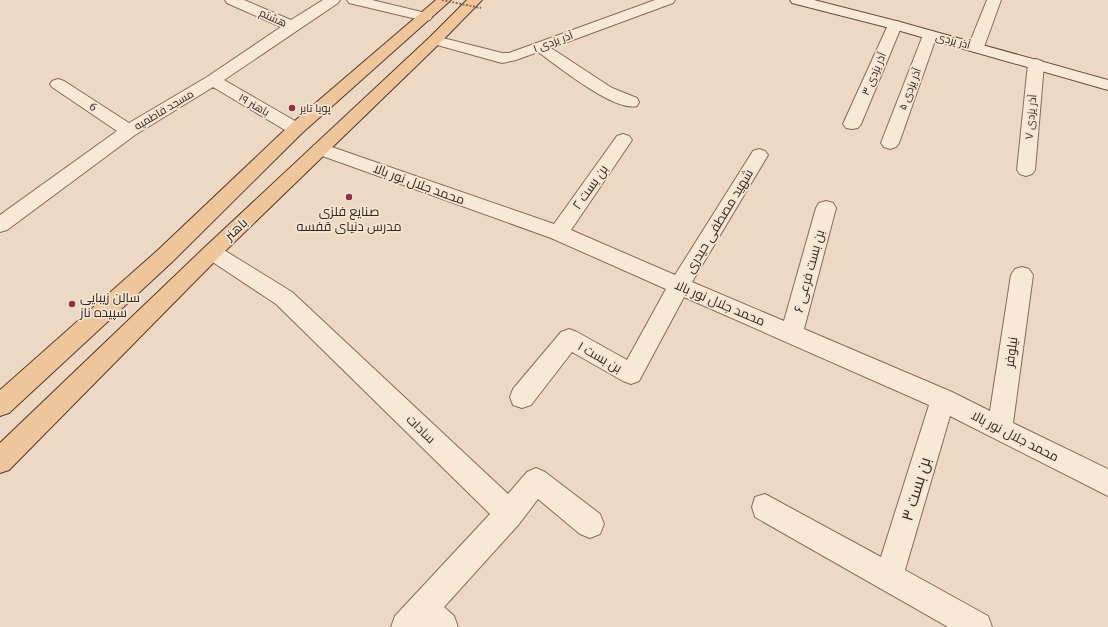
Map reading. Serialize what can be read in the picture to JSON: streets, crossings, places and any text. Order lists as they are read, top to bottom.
{
  "streets": {
    "main road": ["باهنر"],
    "street": [
      "هشتم",
      "آذر یزدی",
      "آذر یزدی ۱",
      "آذر یزدی ۳",
      "آذر یزدی ۵",
      "باهنر ۱۹",
      "6",
      "مسجد فاطمیه",
      "آذر یزدی ۷",
      "محمد جلال نور بالا",
      "بن بست ۲",
      "شهید مصطفی حیدری",
      "بن بست فرعی ۶",
      "نیلوفر",
      "بن بست ۱",
      "سادات",
      "بن بست ۳"
    ]
  },
  "crossings": [
    ["هشتم", "مسجد فاطمیه"],
    ["آذر یزدی", "آذر یزدی ۳"],
    ["آذر یزدی", "آذر یزدی ۵"],
    ["آذر یزدی", "آذر یزدی ۷"],
    ["آذر یزدی ۱", "باهنر"],
    ["باهنر ۱۹", "مسجد فاطمیه"],
    ["6", "مسجد فاطمیه"],
    ["محمد جلال نور بالا", "بن بست ۲"],
    ["محمد جلال نور بالا", "شهید مصطفی حیدری"],
    ["محمد جلال نور بالا", "باهنر"],
    ["محمد جلال نور بالا", "بن بست فرعی ۶"],
    ["محمد جلال نور بالا", "نیلوفر"],
    ["محمد جلال نور بالا", "بن بست ۱"],
    ["محمد جلال نور بالا", "بن بست ۳"],
    ["شهید مصطفی حیدری", "بن بست ۱"],
    ["باهنر", "سادات"]
  ],
  "places": ["پویا تایر", "صنایع فلزی مدرس دنیای قفسه", "سالن زیبایی سپیده ناز"]
}
